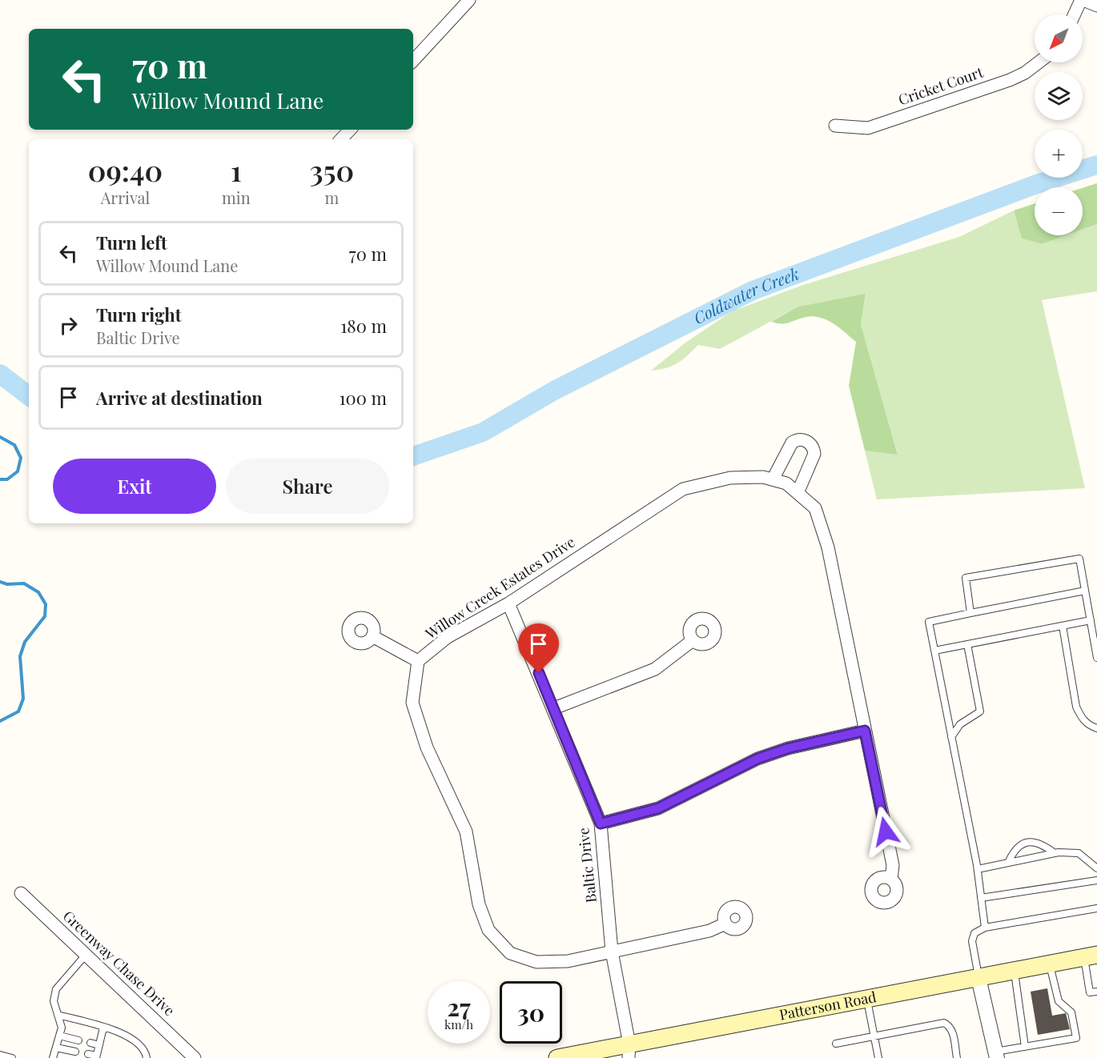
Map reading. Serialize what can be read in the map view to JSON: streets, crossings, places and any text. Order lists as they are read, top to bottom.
{
  "streets": {
    "main road": ["Patterson Road"],
    "street": [
      "Cricket Court",
      "Willow Creek Estates Drive",
      "Baltic Drive",
      "Greenway Chase Drive"
    ]
  },
  "crossings": [
    ["Willow Creek Estates Drive", "Baltic Drive"],
    ["Baltic Drive", "Patterson Road"]
  ],
  "water": ["Coldwater Creek"],
  "north": "bottom left",
  "page": {
    "map_buttons": ["+", "−"],
    "turn": ["70 m", "Willow Mound Lane"],
    "eta": [
      "09:40",
      "Arrival",
      "1",
      "min",
      "350",
      "m"
    ],
    "list": [
      {
        "name": "Turn left",
        "note": "Willow Mound Lane",
        "value": "70 m"
      },
      {
        "name": "Turn right",
        "note": "Baltic Drive",
        "value": "180 m"
      },
      {
        "name": "Arrive at destination",
        "value": "100 m"
      }
    ],
    "buttons": ["Exit", "Share"],
    "speed": "27 km/h",
    "limit": "30"
  }
}
